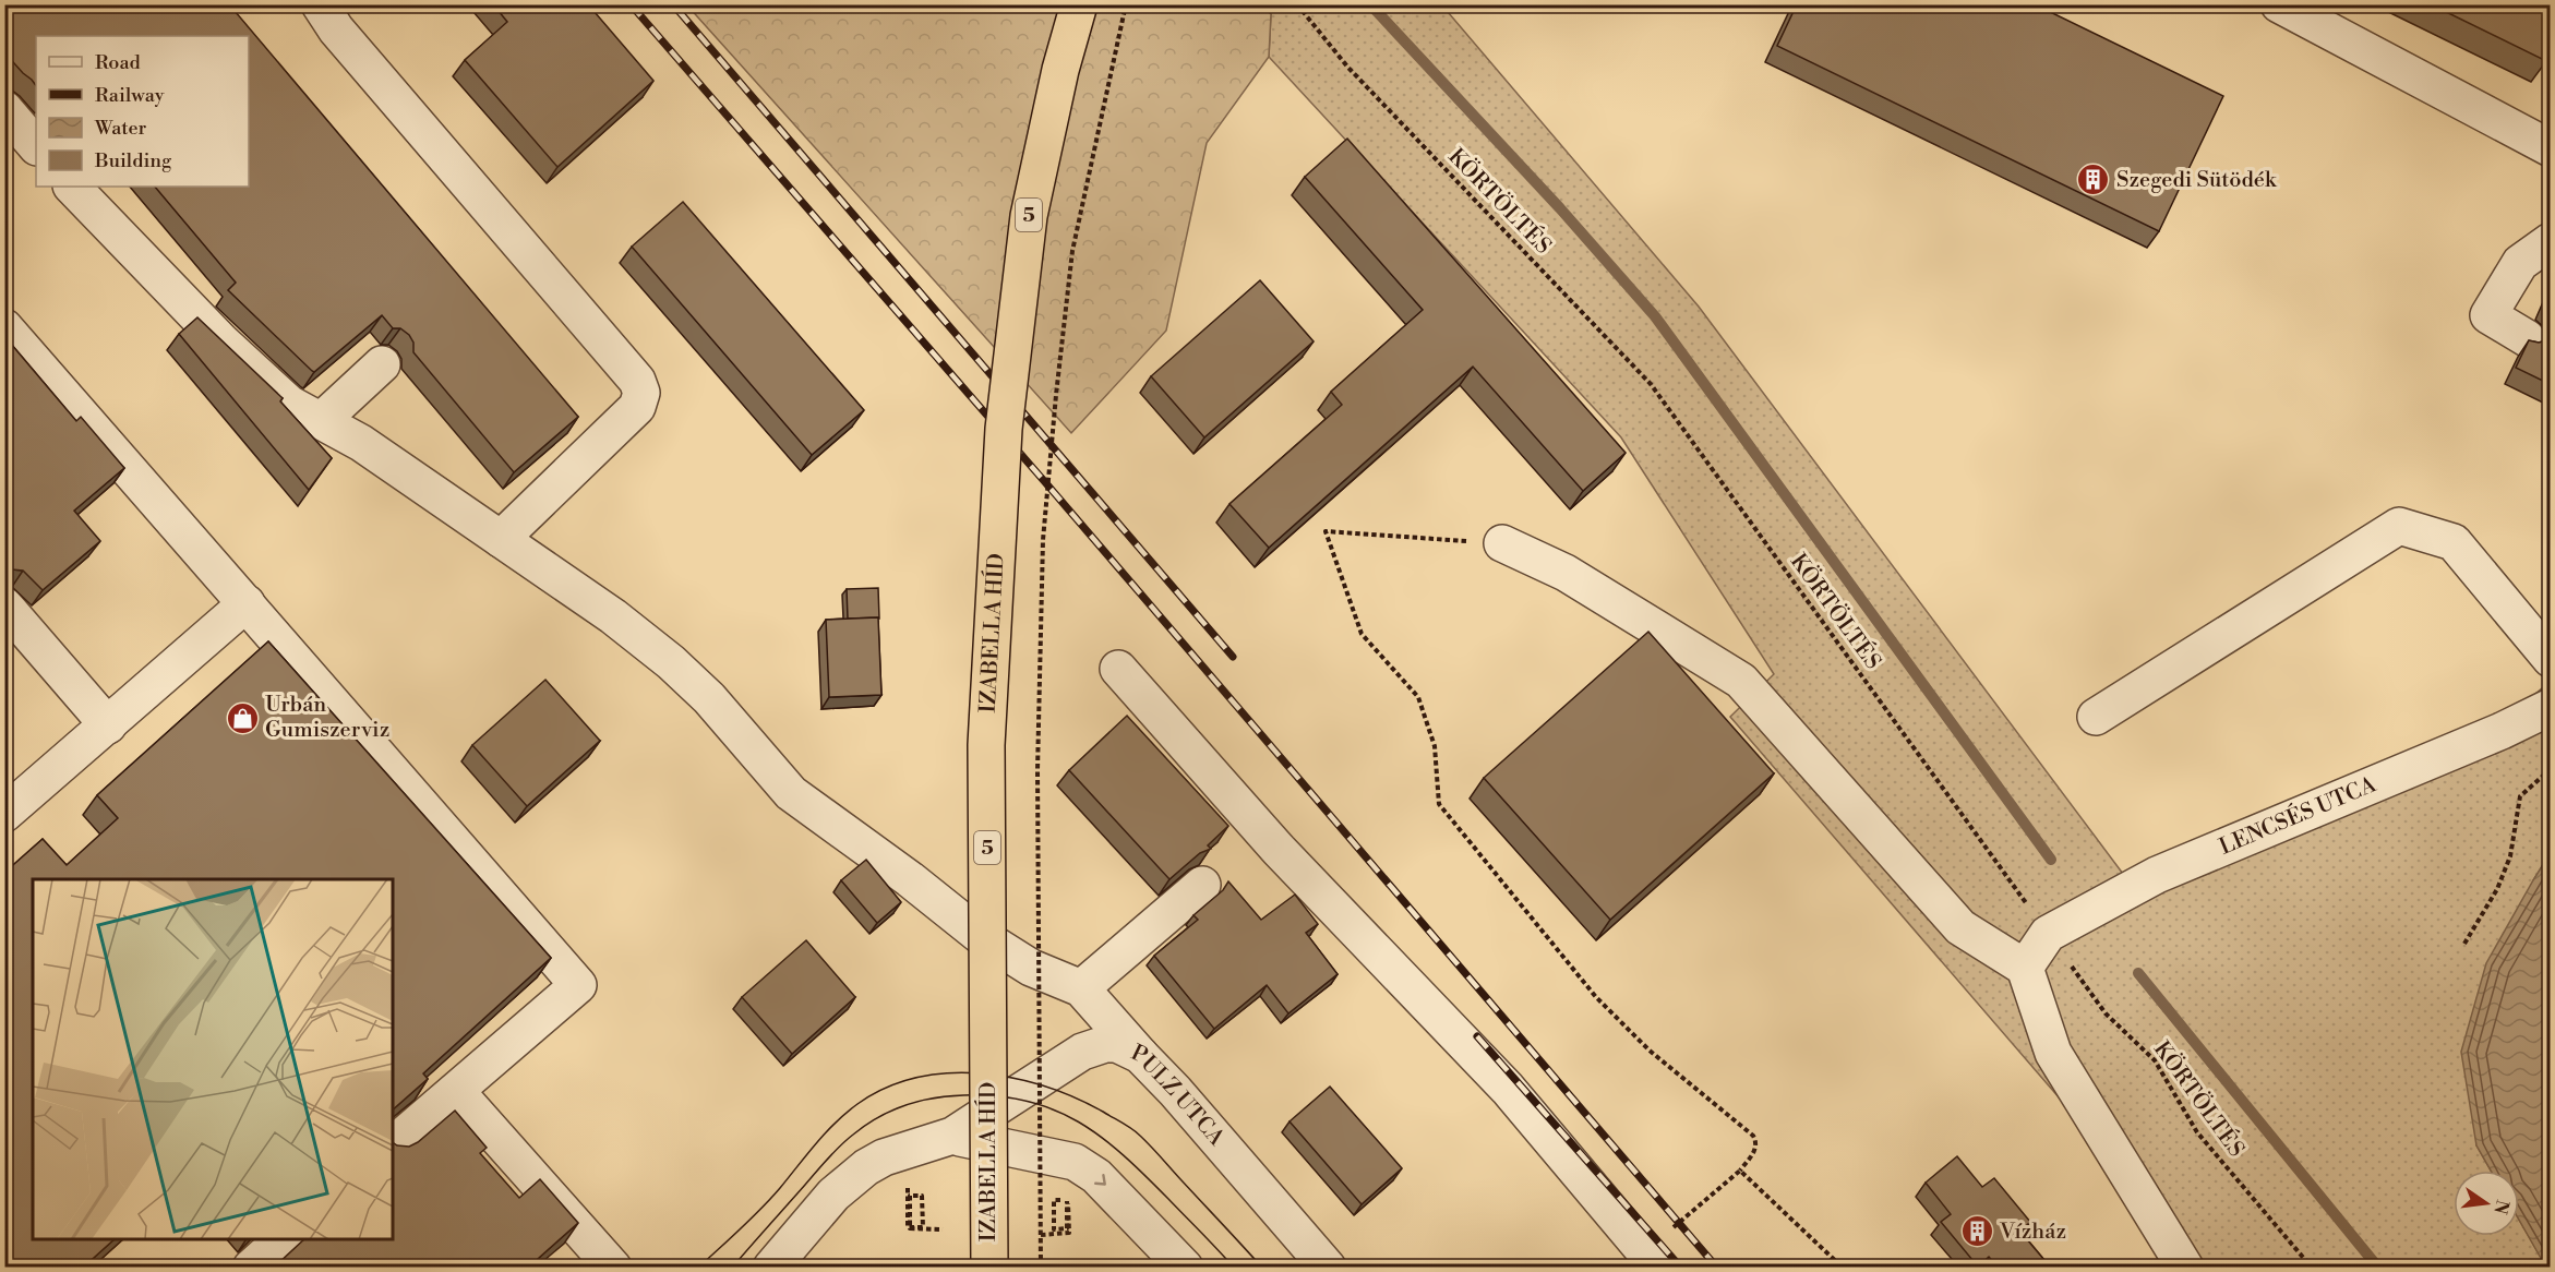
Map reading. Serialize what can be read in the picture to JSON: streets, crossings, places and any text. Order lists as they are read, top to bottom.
{
  "streets": {
    "main road": ["5", "IZABELLA HÍD"],
    "street": ["LENCSÉS UTCA", "PULZ UTCA"],
    "path": ["KÖRTÖLTÉS"]
  },
  "crossings": [
    ["KÖRTÖLTÉS", "LENCSÉS UTCA"]
  ],
  "places": {
    "building": ["Szegedi Sütödék", "Vízház"],
    "shop": ["Urbán Gumiszerviz"]
  },
  "legend": [
    "Road",
    "Railway",
    "Water",
    "Building"
  ],
  "north": "right"
}
